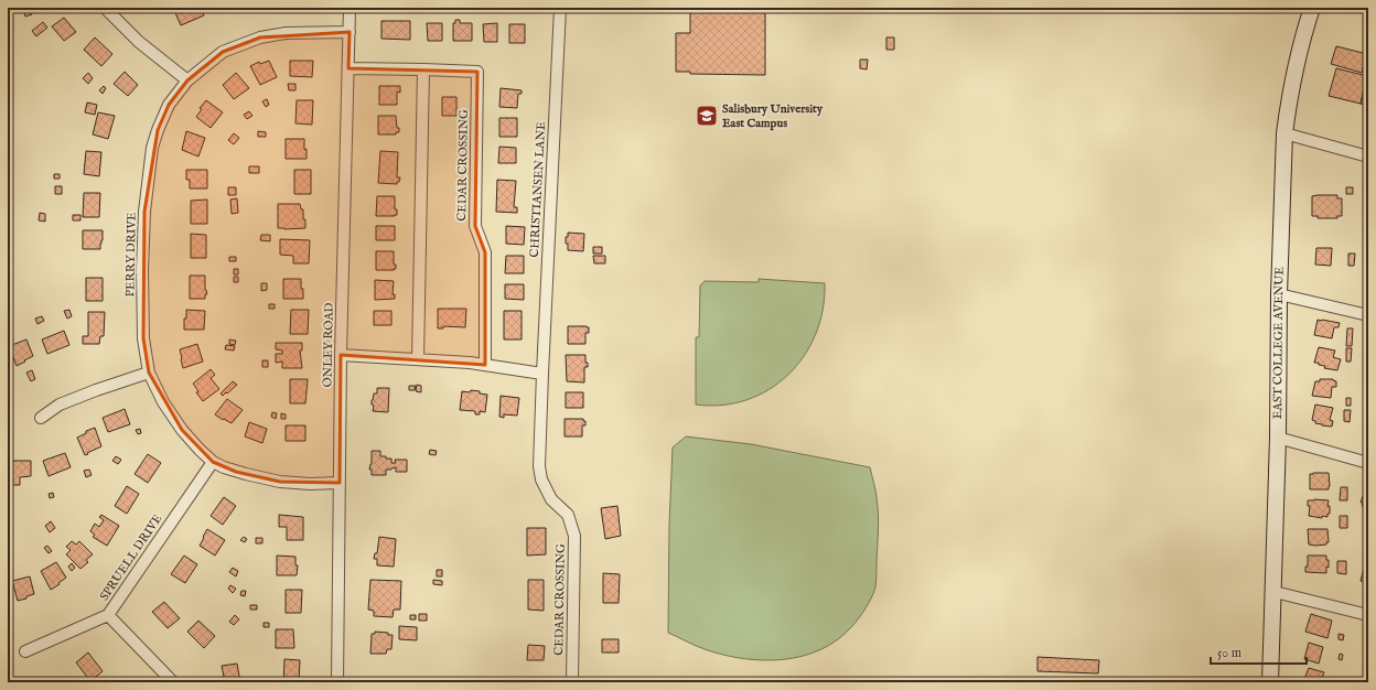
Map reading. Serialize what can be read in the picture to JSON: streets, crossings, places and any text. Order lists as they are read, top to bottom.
{
  "streets": {
    "main road": ["EAST COLLEGE AVENUE"],
    "street": [
      "CEDAR CROSSING",
      "CHRISTIANSEN LANE",
      "PERRY DRIVE",
      "ONLEY ROAD",
      "SPRUELL DRIVE"
    ]
  },
  "crossings": [
    ["CEDAR CROSSING", "CHRISTIANSEN LANE"],
    ["CEDAR CROSSING", "ONLEY ROAD"],
    ["PERRY DRIVE", "ONLEY ROAD"],
    ["PERRY DRIVE", "SPRUELL DRIVE"]
  ],
  "places": {
    "school or university": ["Salisbury University East Campus"]
  },
  "scale_bar": "50 m"
}
